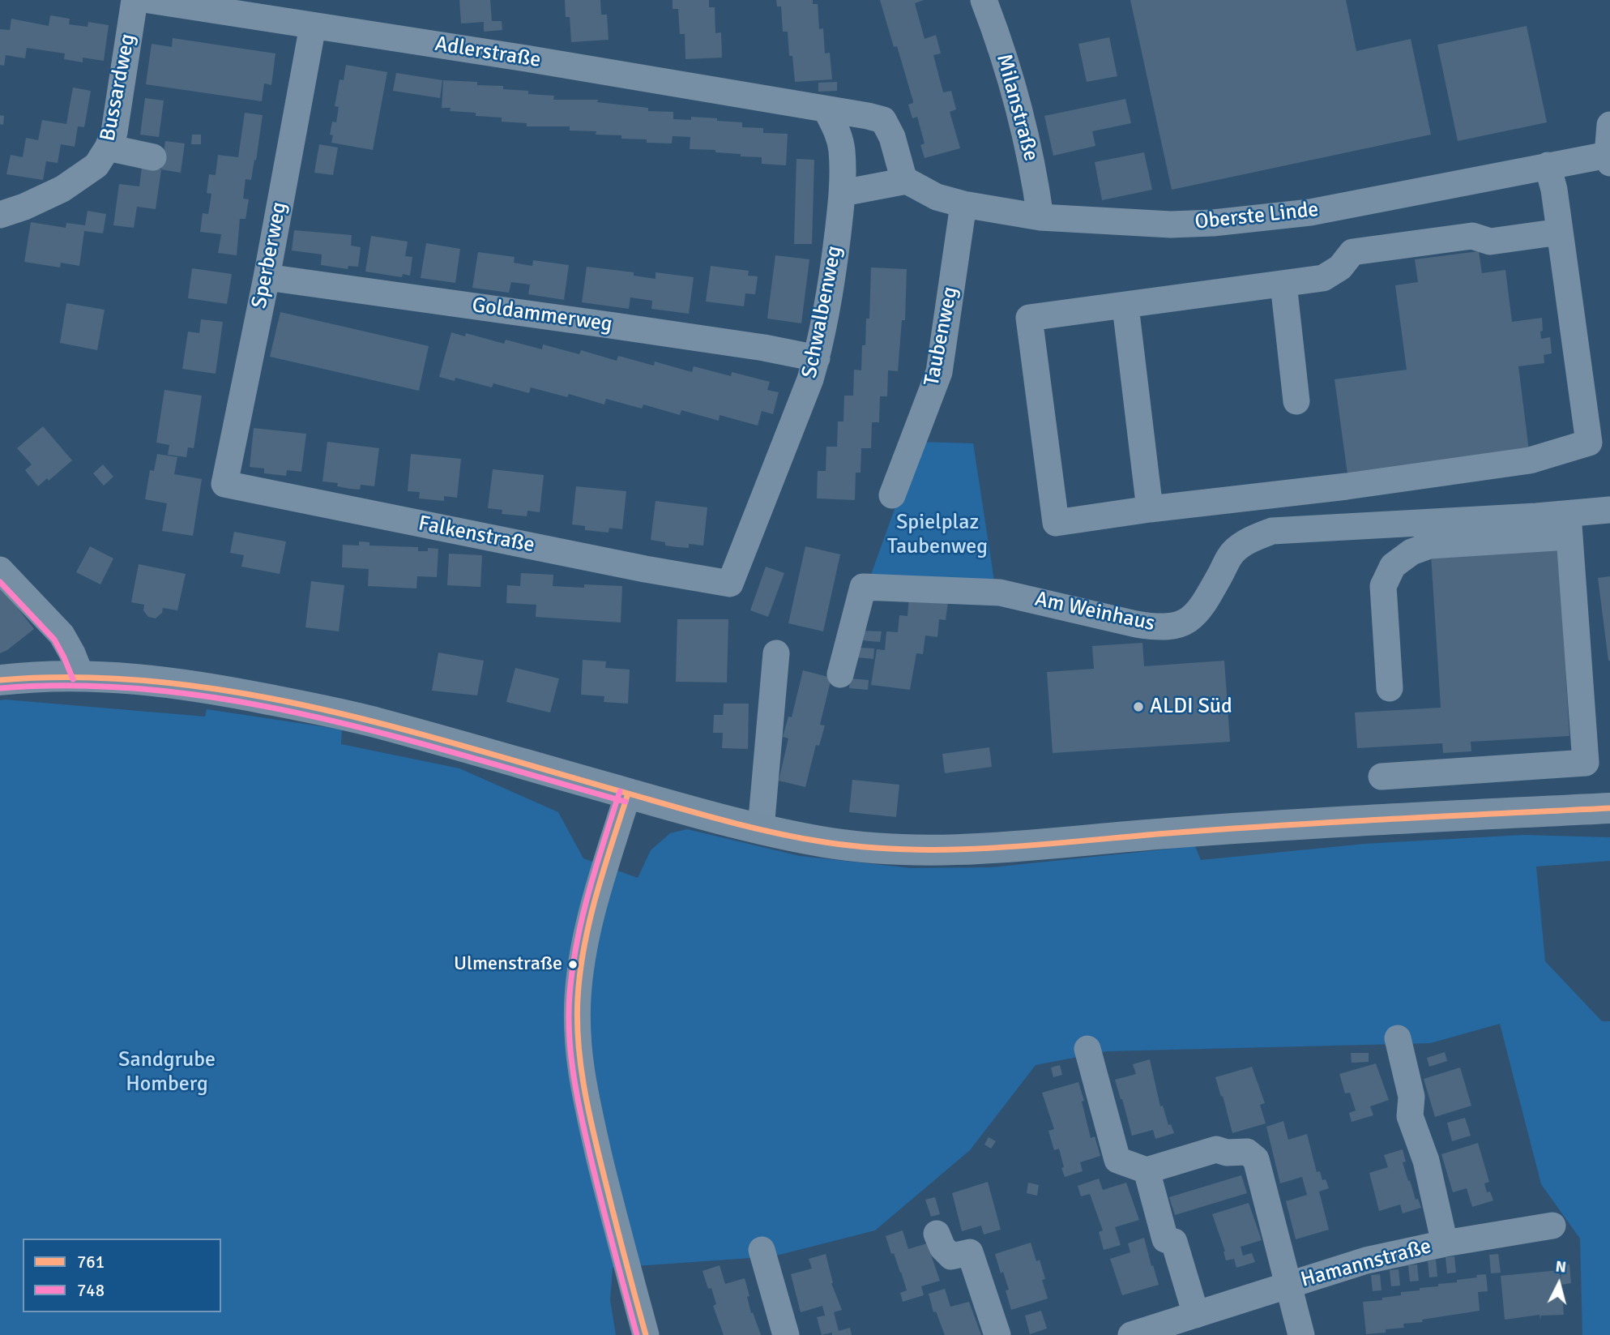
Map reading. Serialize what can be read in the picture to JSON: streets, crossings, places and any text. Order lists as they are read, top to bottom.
{
  "streets": {
    "street": [
      "Adlerstraße",
      "Bussardweg",
      "Milanstraße",
      "Oberste Linde",
      "Sperberweg",
      "Schwalbenweg",
      "Goldammerweg",
      "Taubenweg",
      "Falkenstraße",
      "Am Weinhaus",
      "Hamannstraße"
    ]
  },
  "crossings": [
    ["Adlerstraße", "Oberste Linde"],
    ["Adlerstraße", "Sperberweg"],
    ["Milanstraße", "Oberste Linde"],
    ["Oberste Linde", "Taubenweg"],
    ["Sperberweg", "Goldammerweg"],
    ["Sperberweg", "Falkenstraße"],
    ["Schwalbenweg", "Goldammerweg"],
    ["Schwalbenweg", "Falkenstraße"]
  ],
  "parks": ["Spielplaz Taubenweg", "Sandgrube Homberg"],
  "places": ["ALDI Süd", "Ulmenstraße"],
  "lines": ["transit line 748", "transit line 761"],
  "legend": ["761", "748"],
  "north": "top"
}
